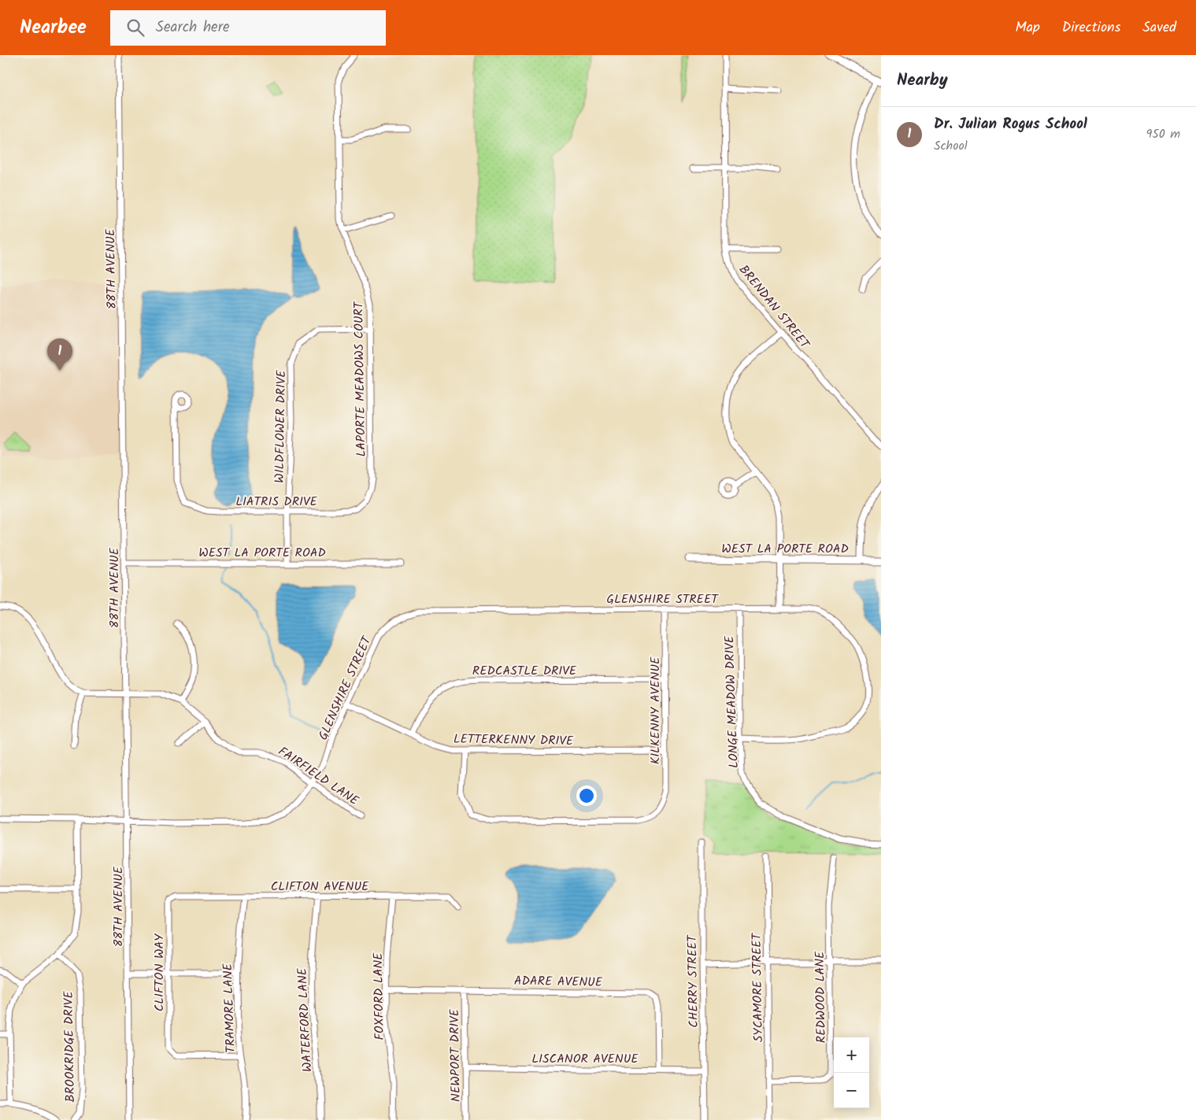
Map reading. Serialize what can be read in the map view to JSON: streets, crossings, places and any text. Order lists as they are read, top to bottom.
{
  "streets": {
    "street": [
      "88TH AVENUE",
      "BRENDAN STREET",
      "LAPORTE MEADOWS COURT",
      "WILDFLOWER DRIVE",
      "LIATRIS DRIVE",
      "WEST LA PORTE ROAD",
      "GLENSHIRE STREET",
      "REDCASTLE DRIVE",
      "LONGE MEADOW DRIVE",
      "KILKENNY AVENUE",
      "LETTERKENNY DRIVE",
      "FAIRFIELD LANE",
      "CLIFTON AVENUE",
      "CLIFTON WAY",
      "ADARE AVENUE",
      "CHERRY STREET",
      "SYCAMORE STREET",
      "FOXFORD LANE",
      "REDWOOD LANE",
      "TRAMORE LANE",
      "WATERFORD LANE",
      "BROOKRIDGE DRIVE",
      "NEWPORT DRIVE",
      "LISCANOR AVENUE"
    ]
  },
  "crossings": [
    ["88TH AVENUE", "WEST LA PORTE ROAD"],
    ["88TH AVENUE", "GLENSHIRE STREET"],
    ["88TH AVENUE", "FAIRFIELD LANE"],
    ["LAPORTE MEADOWS COURT", "WILDFLOWER DRIVE"],
    ["LAPORTE MEADOWS COURT", "LIATRIS DRIVE"],
    ["WILDFLOWER DRIVE", "LIATRIS DRIVE"],
    ["WILDFLOWER DRIVE", "WEST LA PORTE ROAD"],
    ["GLENSHIRE STREET", "LONGE MEADOW DRIVE"],
    ["GLENSHIRE STREET", "KILKENNY AVENUE"],
    ["GLENSHIRE STREET", "LETTERKENNY DRIVE"],
    ["GLENSHIRE STREET", "FAIRFIELD LANE"],
    ["REDCASTLE DRIVE", "KILKENNY AVENUE"],
    ["REDCASTLE DRIVE", "LETTERKENNY DRIVE"],
    ["KILKENNY AVENUE", "LETTERKENNY DRIVE"],
    ["CLIFTON AVENUE", "CLIFTON WAY"],
    ["CLIFTON AVENUE", "FOXFORD LANE"],
    ["CLIFTON AVENUE", "TRAMORE LANE"],
    ["CLIFTON AVENUE", "WATERFORD LANE"],
    ["CLIFTON WAY", "TRAMORE LANE"],
    ["ADARE AVENUE", "FOXFORD LANE"],
    ["ADARE AVENUE", "NEWPORT DRIVE"],
    ["ADARE AVENUE", "LISCANOR AVENUE"],
    ["CHERRY STREET", "LISCANOR AVENUE"],
    ["SYCAMORE STREET", "REDWOOD LANE"],
    ["NEWPORT DRIVE", "LISCANOR AVENUE"]
  ],
  "page": {
    "header": "Nearbee",
    "search": "Search here",
    "nav": ["Map", "Directions", "Saved"],
    "heading": "Nearby",
    "list": [
      {
        "mark": "1",
        "name": "Dr. Julian Rogus School",
        "note": "School",
        "value": "950 m"
      }
    ],
    "pins": "1",
    "map_buttons": ["+", "−"]
  }
}
